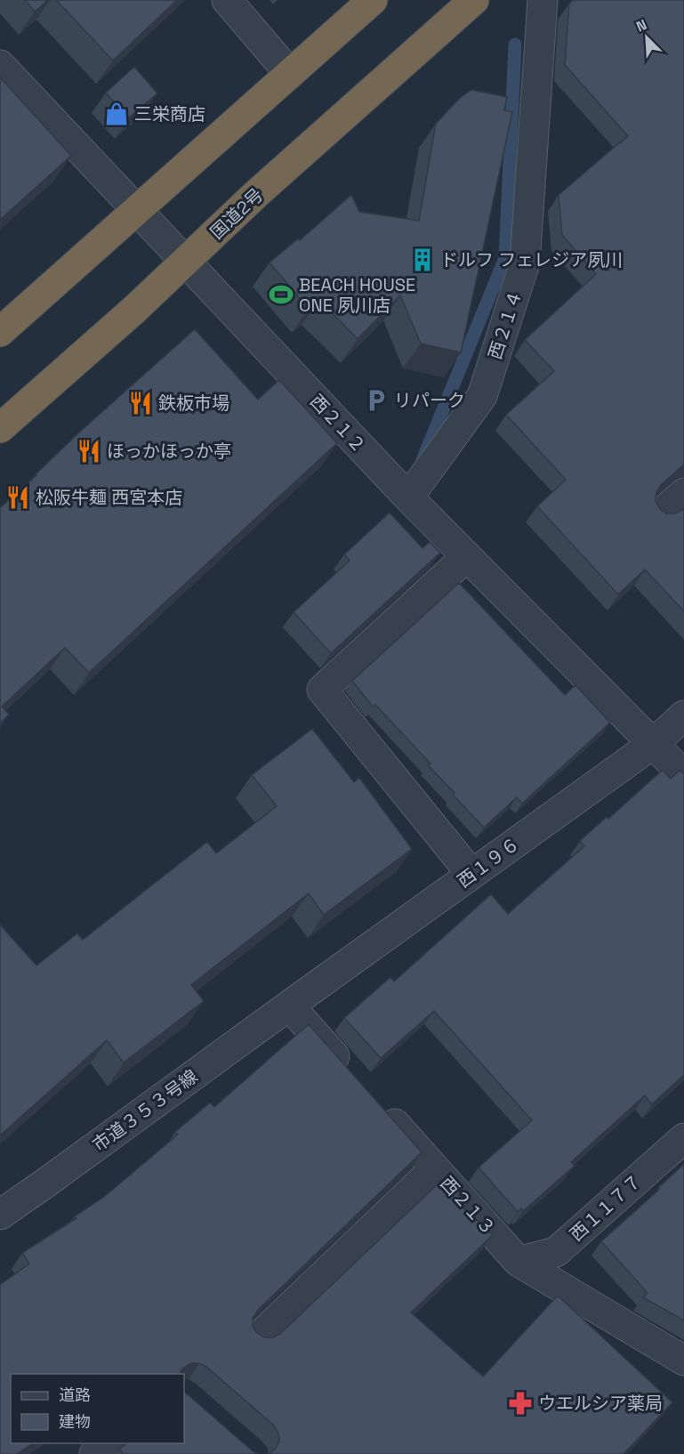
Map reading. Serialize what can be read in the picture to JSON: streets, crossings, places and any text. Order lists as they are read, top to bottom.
{
  "streets": {
    "highway": ["国道2号"],
    "street": [
      "西２１４",
      "西２１２",
      "西１９６",
      "市道３５３号線",
      "西２１３",
      "西１１７７"
    ]
  },
  "crossings": [
    ["国道2号", "西２１２"],
    ["西２１４", "西２１２"],
    ["西２１２", "西１９６"],
    ["西１９６", "市道３５３号線"],
    ["西２１３", "西１１７７"]
  ],
  "places": {
    "shop": ["三栄商店"],
    "building": ["ドルフ フェレジア夙川"],
    "sports": ["BEACH HOUSE ONE 夙川店"],
    "parking": ["リパーク"],
    "restaurant": ["鉄板市場", "ほっかほっか亭", "松阪牛麺 西宮本店"],
    "pharmacy": ["ウエルシア薬局"]
  },
  "legend": ["道路", "建物"],
  "north": "top left"
}
